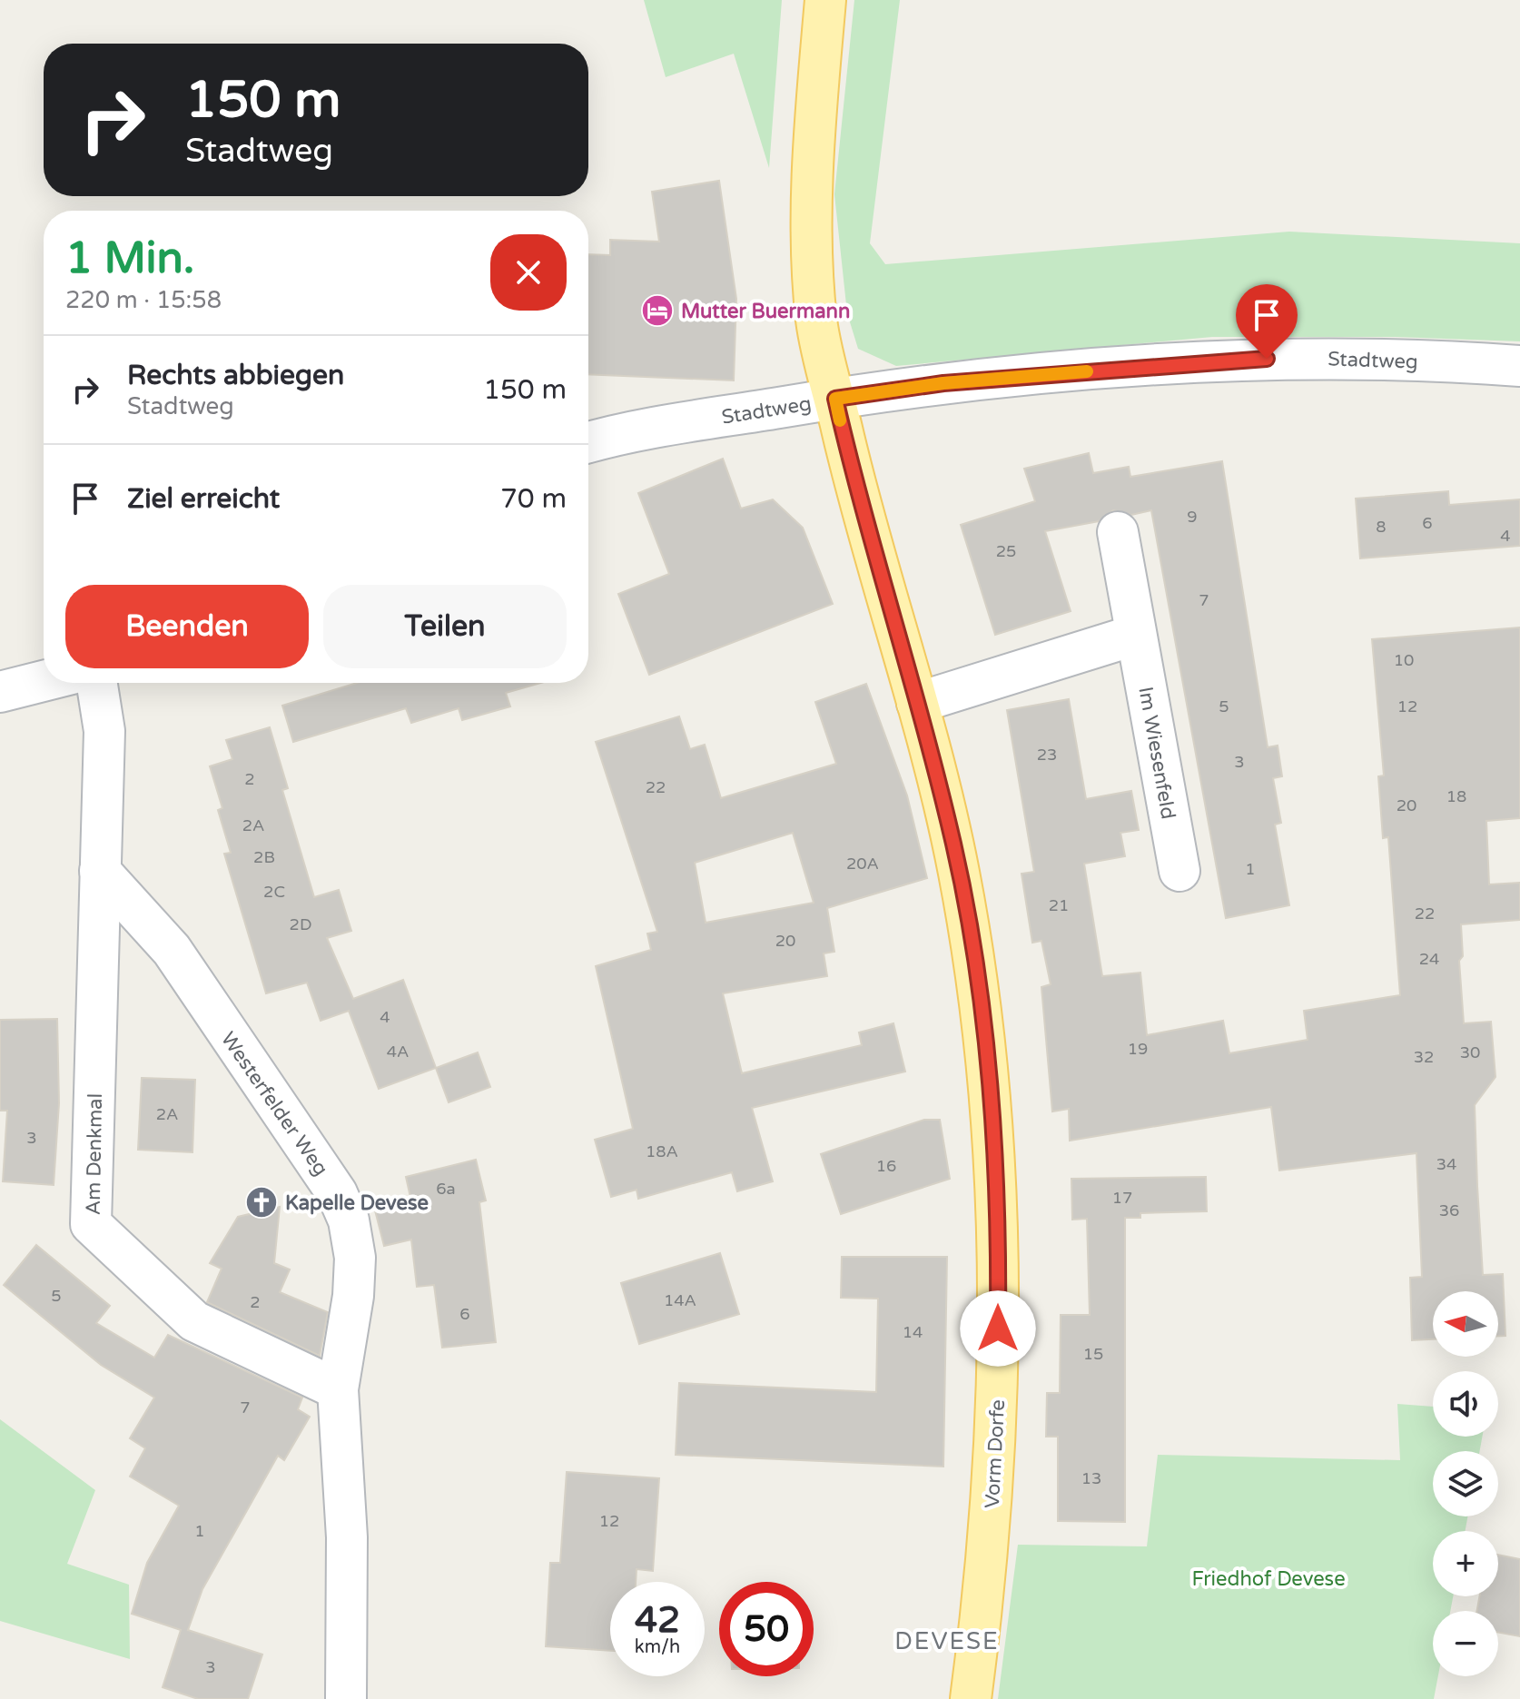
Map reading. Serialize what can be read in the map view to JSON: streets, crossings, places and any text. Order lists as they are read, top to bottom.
{
  "streets": {
    "main road": ["Vorm Dorfe"],
    "street": [
      "Stadtweg",
      "Im Wiesenfeld",
      "Westerfelder Weg",
      "Am Denkmal"
    ]
  },
  "crossings": [
    ["Stadtweg", "Vorm Dorfe"],
    ["Westerfelder Weg", "Am Denkmal"]
  ],
  "districts": ["DEVESE"],
  "parks": ["Friedhof Devese"],
  "places": {
    "hotel": ["Mutter Buermann"],
    "church": ["Kapelle Devese"]
  },
  "house_numbers": [
    "9",
    "6",
    "8",
    "4",
    "25",
    "7",
    "10",
    "5",
    "12",
    "23",
    "3",
    "2",
    "22",
    "18",
    "20",
    "2A",
    "2B",
    "20A",
    "1",
    "2C",
    "21",
    "22",
    "2D",
    "20",
    "24",
    "4",
    "19",
    "4A",
    "30",
    "32",
    "2A",
    "3",
    "18A",
    "34",
    "16",
    "6a",
    "17",
    "36",
    "5",
    "14A",
    "2",
    "6",
    "14",
    "15",
    "7",
    "13",
    "12",
    "1",
    "3"
  ],
  "north": "left",
  "page": {
    "turn": ["150 m", "Stadtweg"],
    "heading": ["1 Min.", "220 m · 15:58"],
    "list": [
      {
        "name": "Rechts abbiegen",
        "note": "Stadtweg",
        "value": "150 m"
      },
      {
        "name": "Ziel erreicht",
        "value": "70 m"
      }
    ],
    "buttons": ["Beenden", "Teilen"],
    "map_buttons": ["+", "−"],
    "speed": "42 km/h",
    "limit": "50"
  }
}
